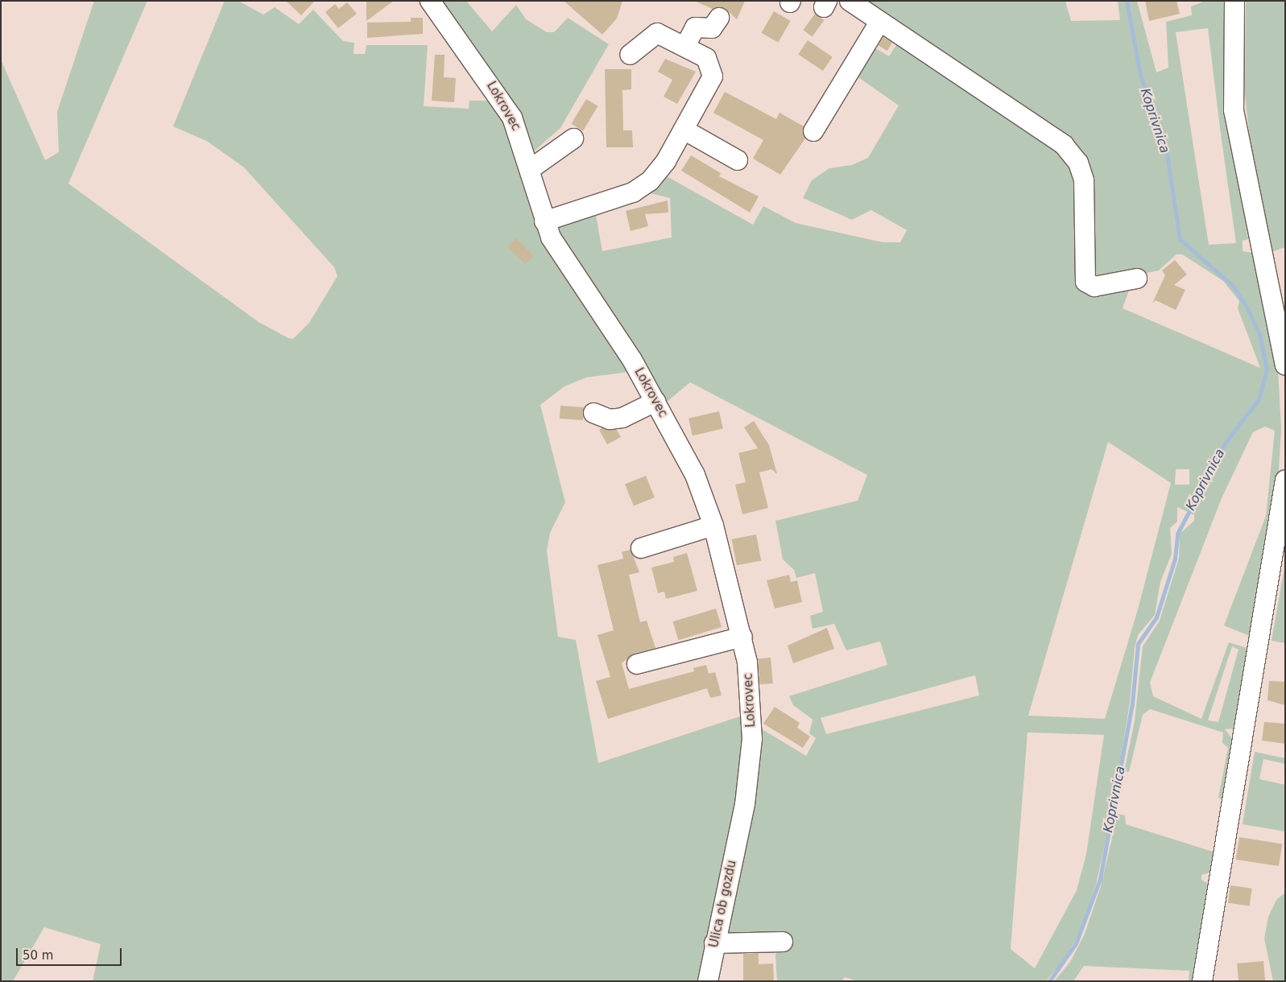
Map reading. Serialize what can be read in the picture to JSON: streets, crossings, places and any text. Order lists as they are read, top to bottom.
{
  "streets": {
    "street": ["Lokrovec", "Ulica ob gozdu"]
  },
  "crossings": [
    ["Lokrovec", "Ulica ob gozdu"]
  ],
  "water": ["Koprivnica"],
  "scale_bar": "50 m"
}
